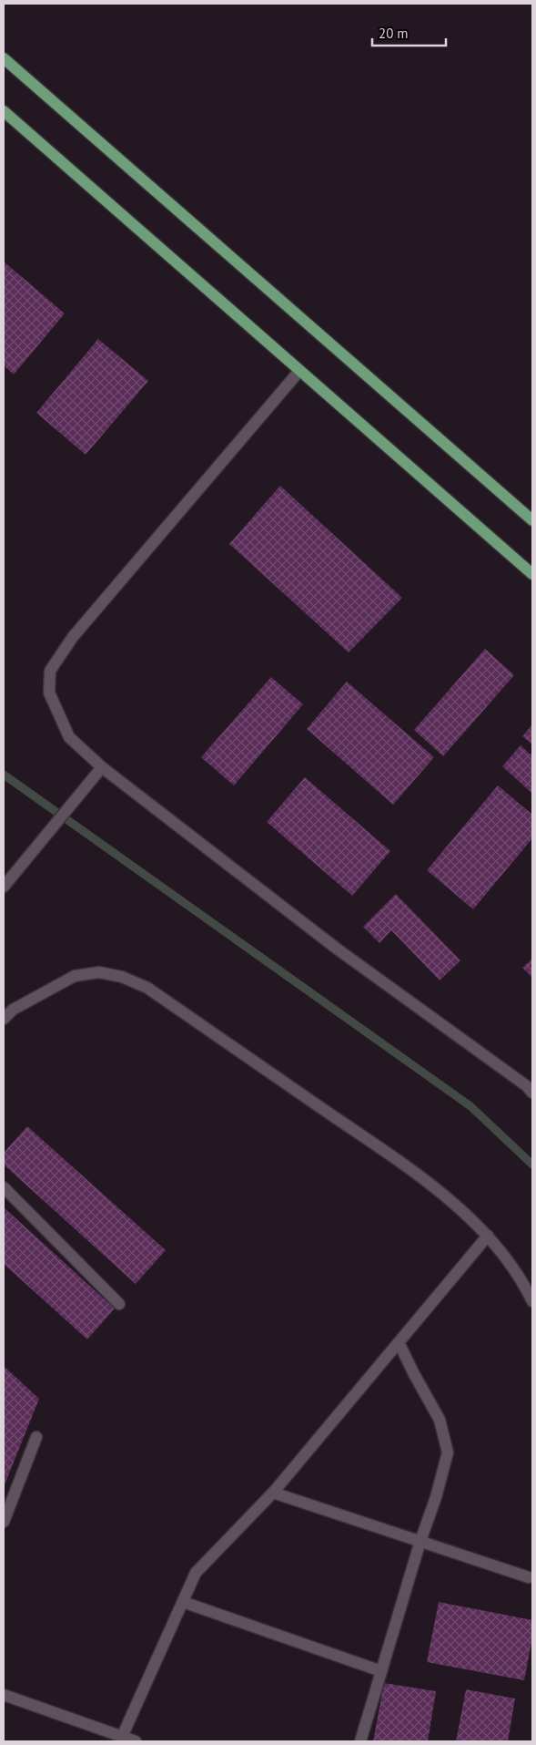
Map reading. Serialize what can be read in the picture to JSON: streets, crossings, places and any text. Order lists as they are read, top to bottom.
{
  "scale_bar": "20 m"
}
